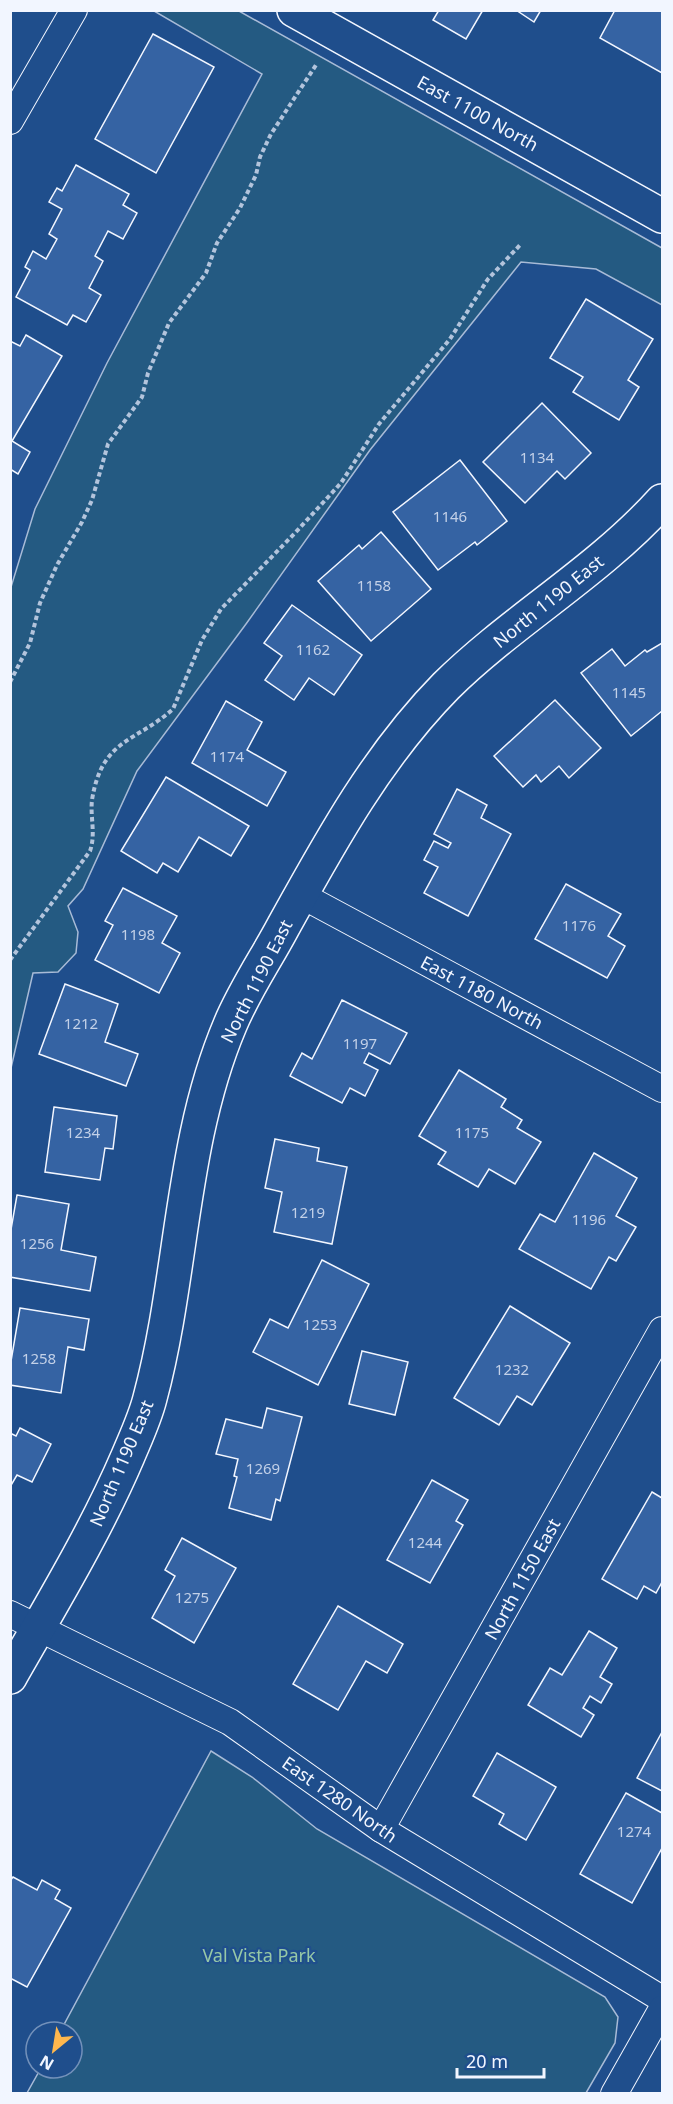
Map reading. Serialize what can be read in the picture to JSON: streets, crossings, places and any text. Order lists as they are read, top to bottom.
{
  "streets": {
    "street": [
      "East 1100 North",
      "North 1190 East",
      "East 1180 North",
      "North 1150 East",
      "East 1280 North"
    ]
  },
  "crossings": [
    ["North 1190 East", "East 1180 North"],
    ["North 1190 East", "East 1280 North"],
    ["North 1150 East", "East 1280 North"]
  ],
  "parks": ["Val Vista Park"],
  "house_numbers": [
    "1134",
    "1146",
    "1158",
    "1162",
    "1145",
    "1174",
    "1176",
    "1198",
    "1212",
    "1197",
    "1234",
    "1175",
    "1219",
    "1196",
    "1256",
    "1253",
    "1258",
    "1232",
    "1269",
    "1244",
    "1275",
    "1274"
  ],
  "scale_bar": "20 m",
  "north": "bottom left"
}
